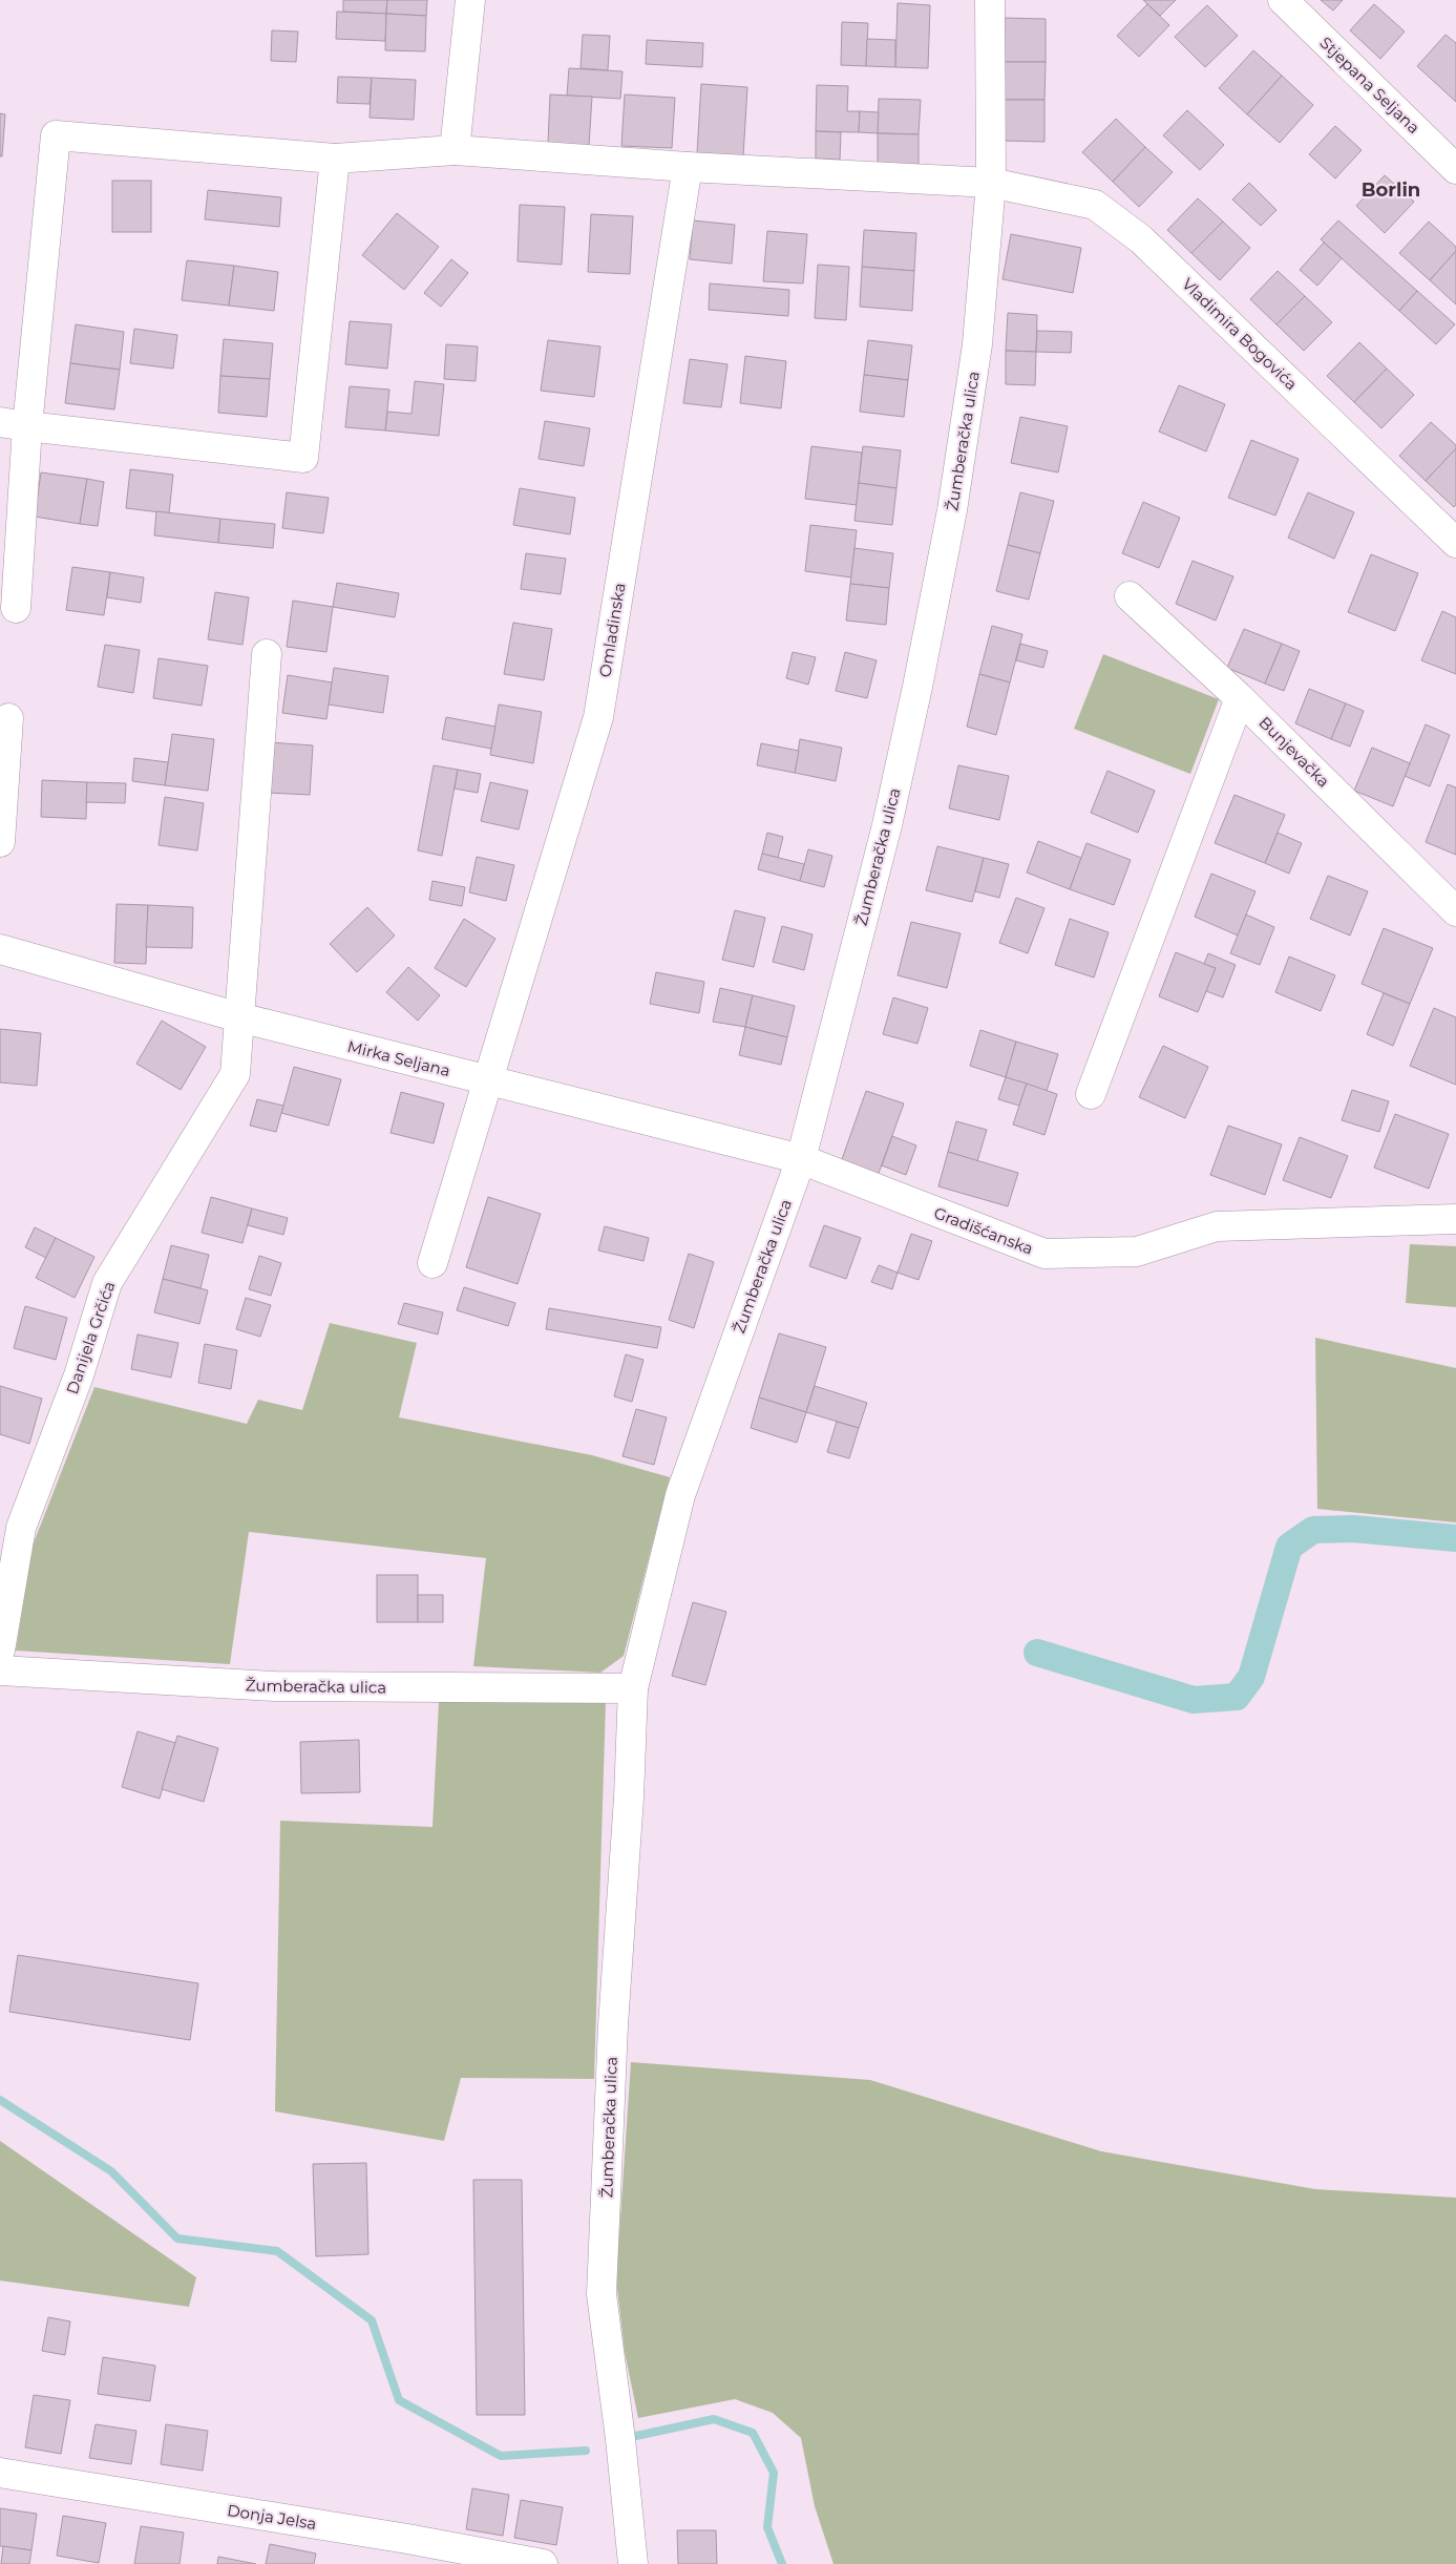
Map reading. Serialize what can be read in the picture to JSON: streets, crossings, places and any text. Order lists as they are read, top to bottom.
{
  "streets": {
    "street": [
      "Stjepana Seljana",
      "Vladimira Bogovića",
      "Žumberačka ulica",
      "Omladinska",
      "Bunjevačka",
      "Mirka Seljana",
      "Gradišćanska",
      "Danijela Grčića",
      "Donja Jelsa"
    ]
  },
  "crossings": [
    ["Vladimira Bogovića", "Žumberačka ulica"],
    ["Vladimira Bogovića", "Omladinska"],
    ["Žumberačka ulica", "Mirka Seljana"],
    ["Žumberačka ulica", "Gradišćanska"],
    ["Omladinska", "Mirka Seljana"],
    ["Mirka Seljana", "Gradišćanska"],
    ["Mirka Seljana", "Danijela Grčića"]
  ],
  "districts": ["Borlin"]
}
